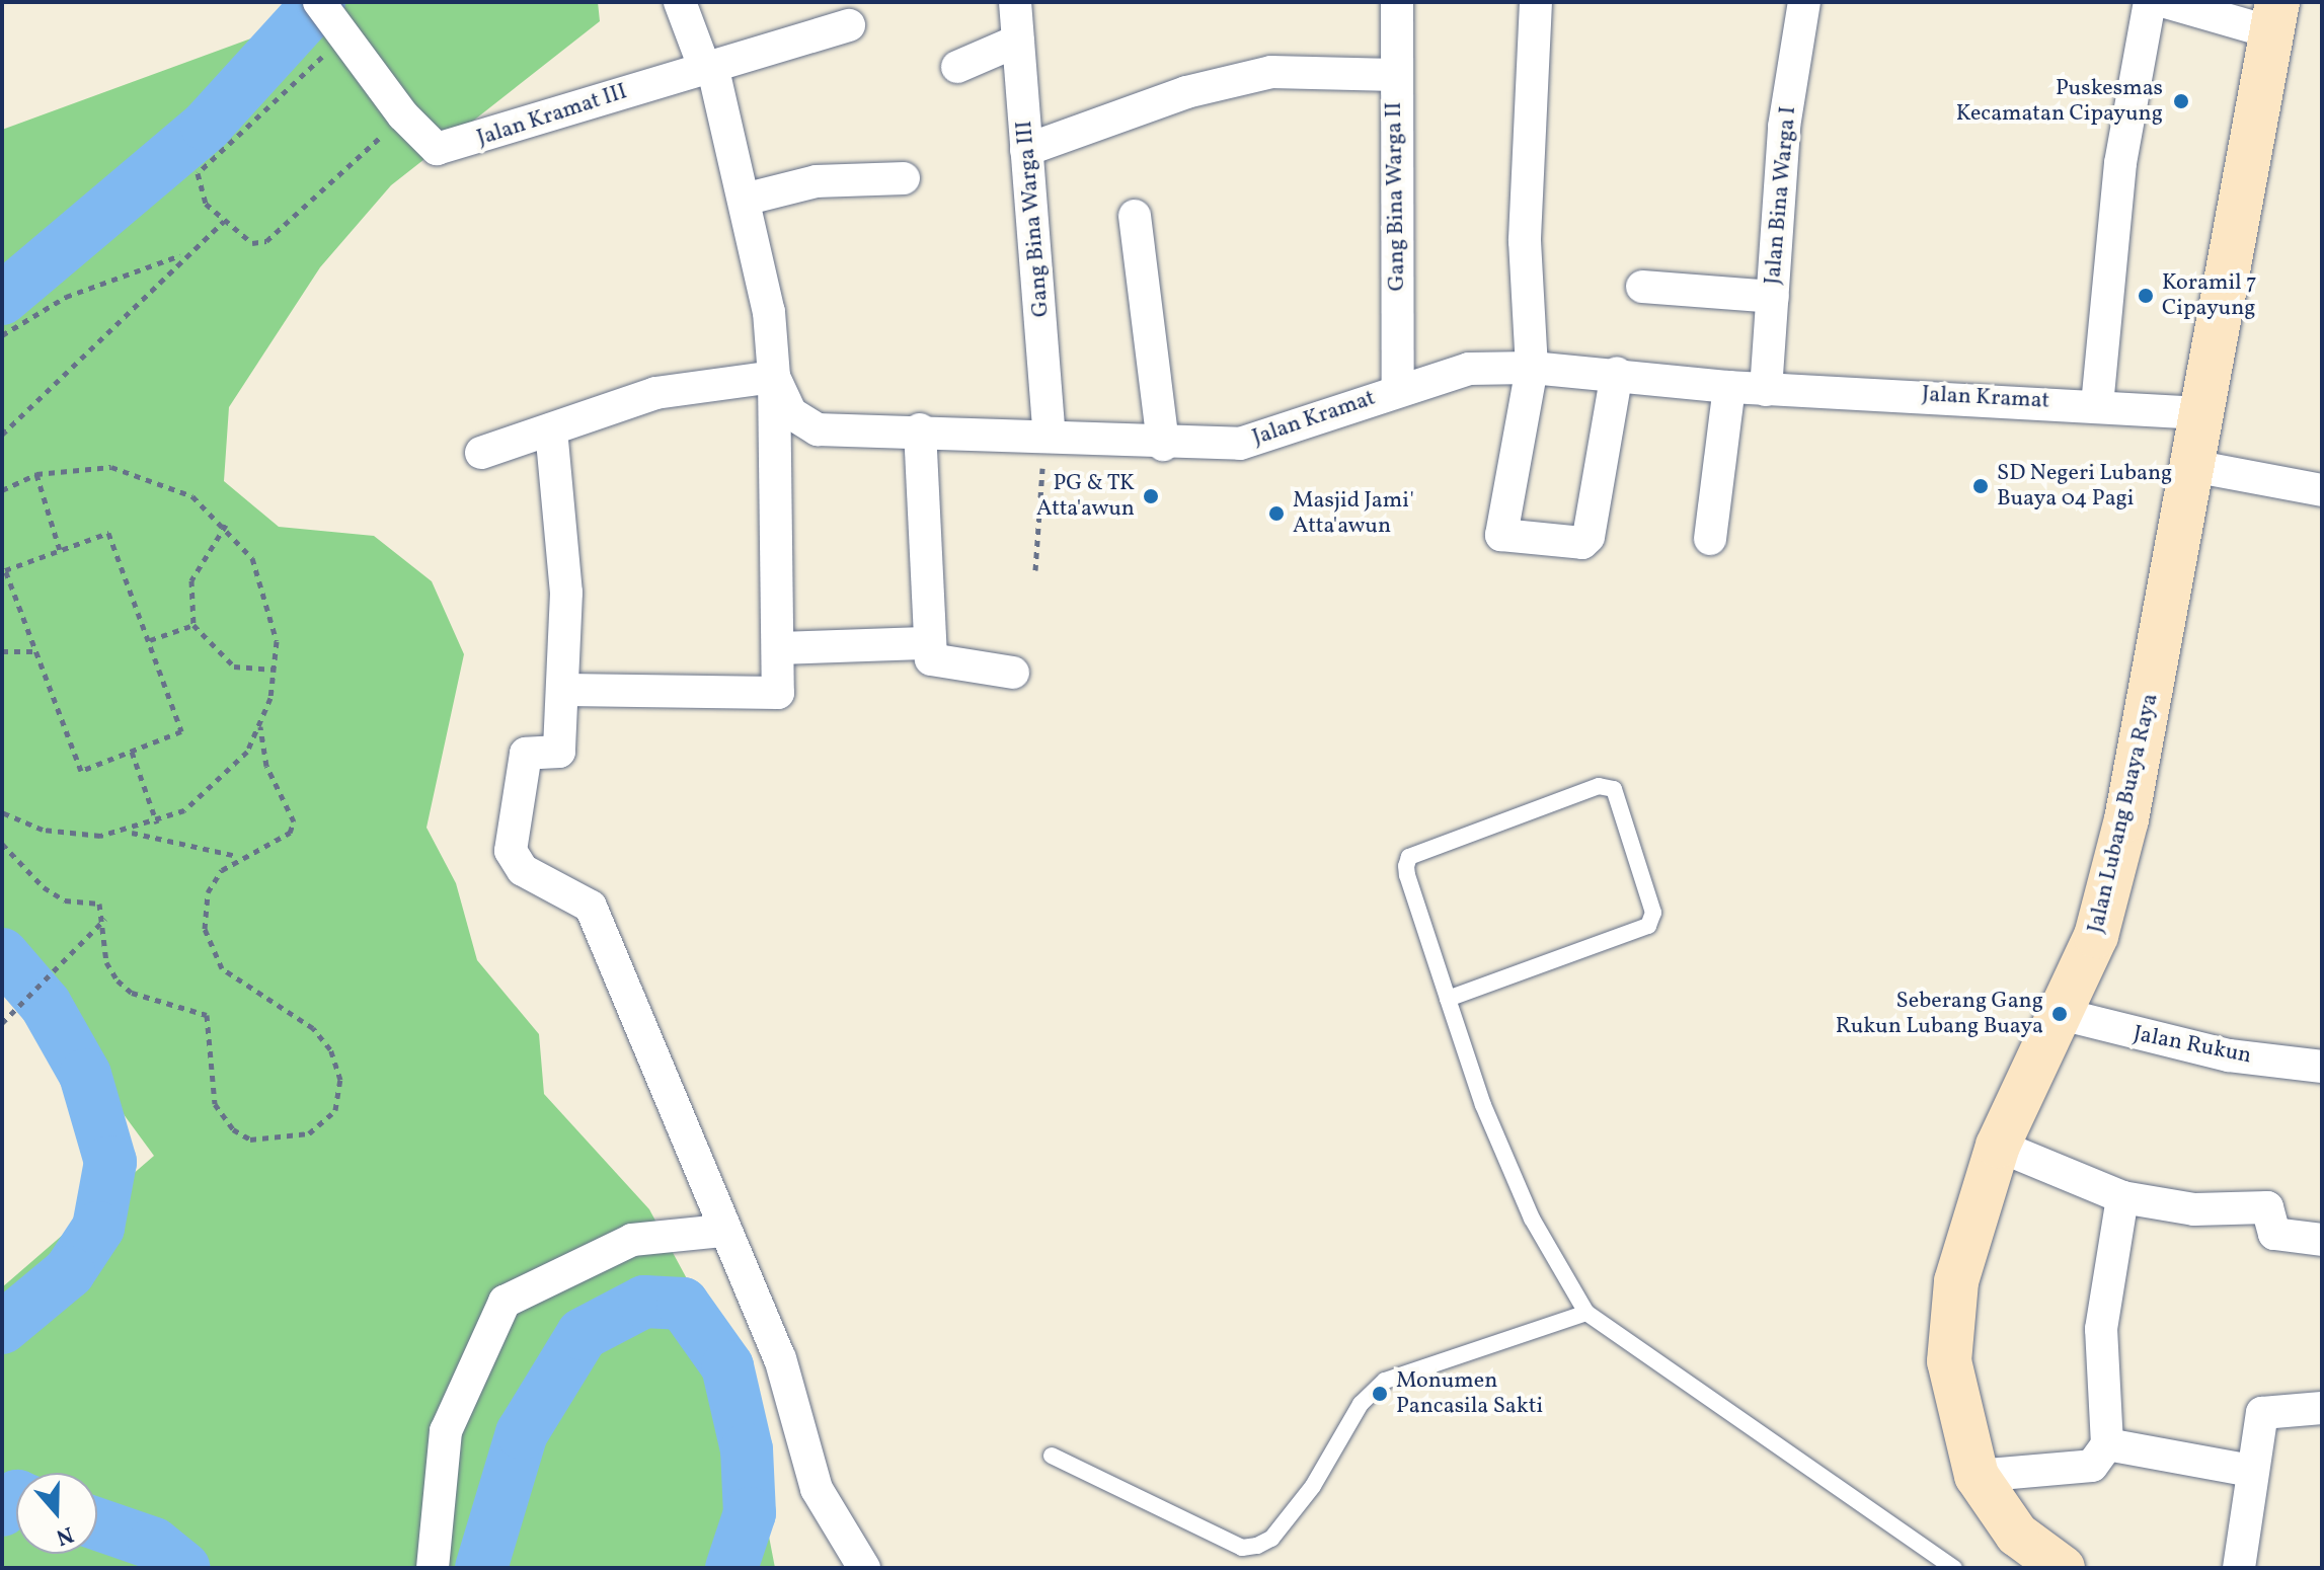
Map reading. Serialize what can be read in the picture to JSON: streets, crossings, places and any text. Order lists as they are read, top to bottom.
{
  "streets": {
    "main road": ["Jalan Lubang Buaya Raya"],
    "street": [
      "Jalan Kramat III",
      "Jalan Bina Warga I",
      "Gang Bina Warga II",
      "Gang Bina Warga III",
      "Jalan Kramat",
      "Jalan Rukun"
    ]
  },
  "crossings": [
    ["Jalan Kramat III", "Jalan Kramat"],
    ["Jalan Bina Warga I", "Jalan Kramat"],
    ["Gang Bina Warga II", "Jalan Kramat"],
    ["Gang Bina Warga III", "Jalan Kramat"],
    ["Jalan Kramat", "Jalan Lubang Buaya Raya"],
    ["Jalan Lubang Buaya Raya", "Jalan Rukun"]
  ],
  "places": [
    "Puskesmas Kecamatan Cipayung",
    "Koramil 7 Cipayung",
    "SD Negeri Lubang Buaya 04 Pagi",
    "PG & TK Atta'awun",
    "Masjid Jami' Atta'awun",
    "Seberang Gang Rukun Lubang Buaya",
    "Monumen Pancasila Sakti"
  ],
  "north": "bottom"
}
